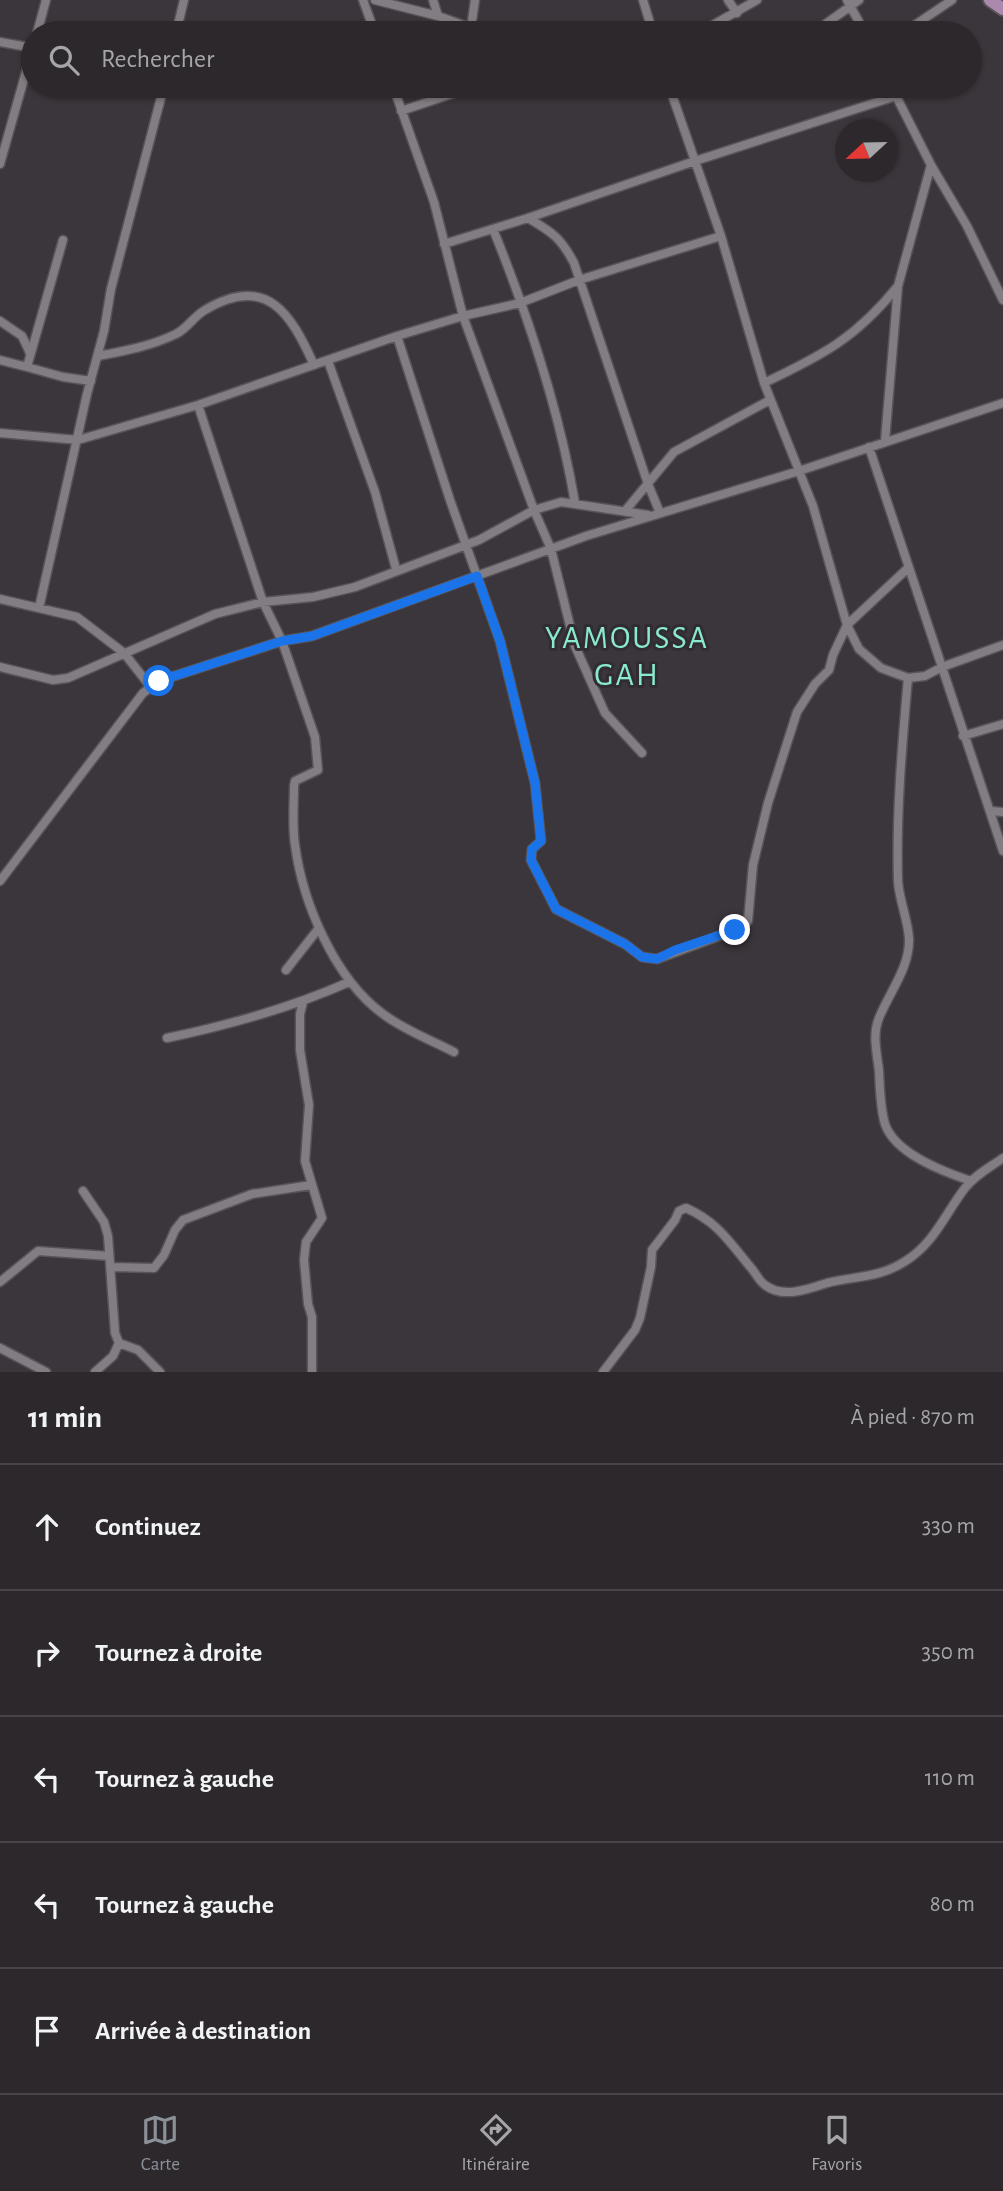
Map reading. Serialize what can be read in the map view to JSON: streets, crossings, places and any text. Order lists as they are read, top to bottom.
{
  "districts": ["YAMOUSSA GAH"],
  "north": "left",
  "page": {
    "search": "Rechercher",
    "heading": ["11 min", "À pied · 870 m"],
    "list": [
      ["Continuez", "330 m"],
      ["Tournez à droite", "350 m"],
      ["Tournez à gauche", "110 m"],
      ["Tournez à gauche", "80 m"],
      "Arrivée à destination"
    ],
    "nav": ["Carte", "Itinéraire", "Favoris"]
  }
}
